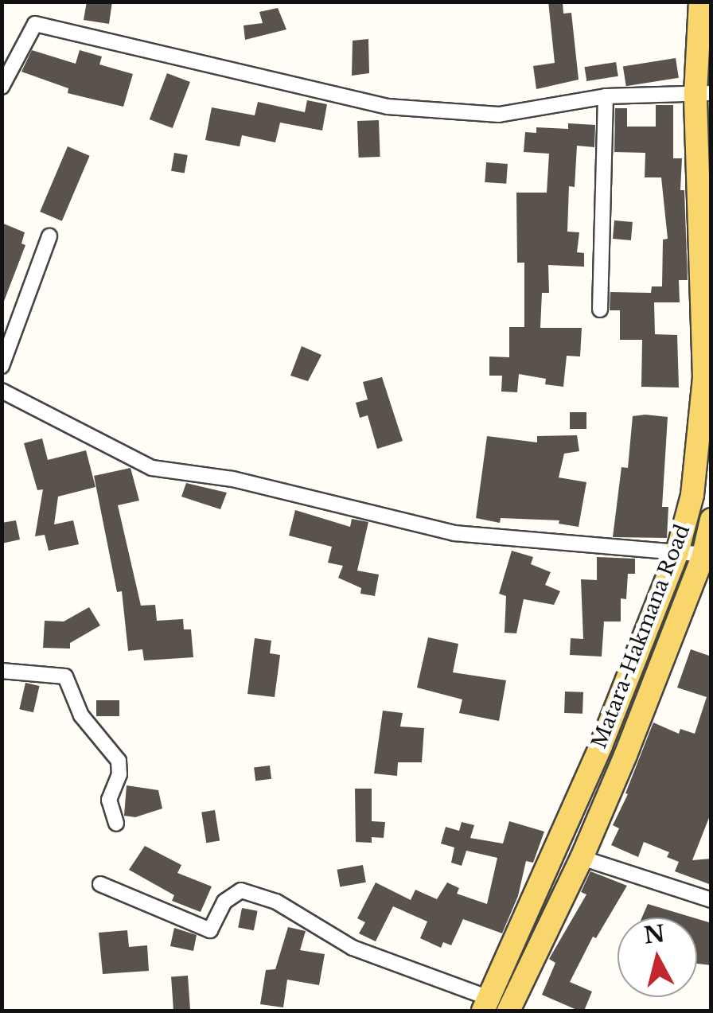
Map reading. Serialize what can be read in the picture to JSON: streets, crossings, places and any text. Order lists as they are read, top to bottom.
{
  "streets": {
    "main road": ["Matara-Hakmana Road"]
  },
  "north": "top"
}
